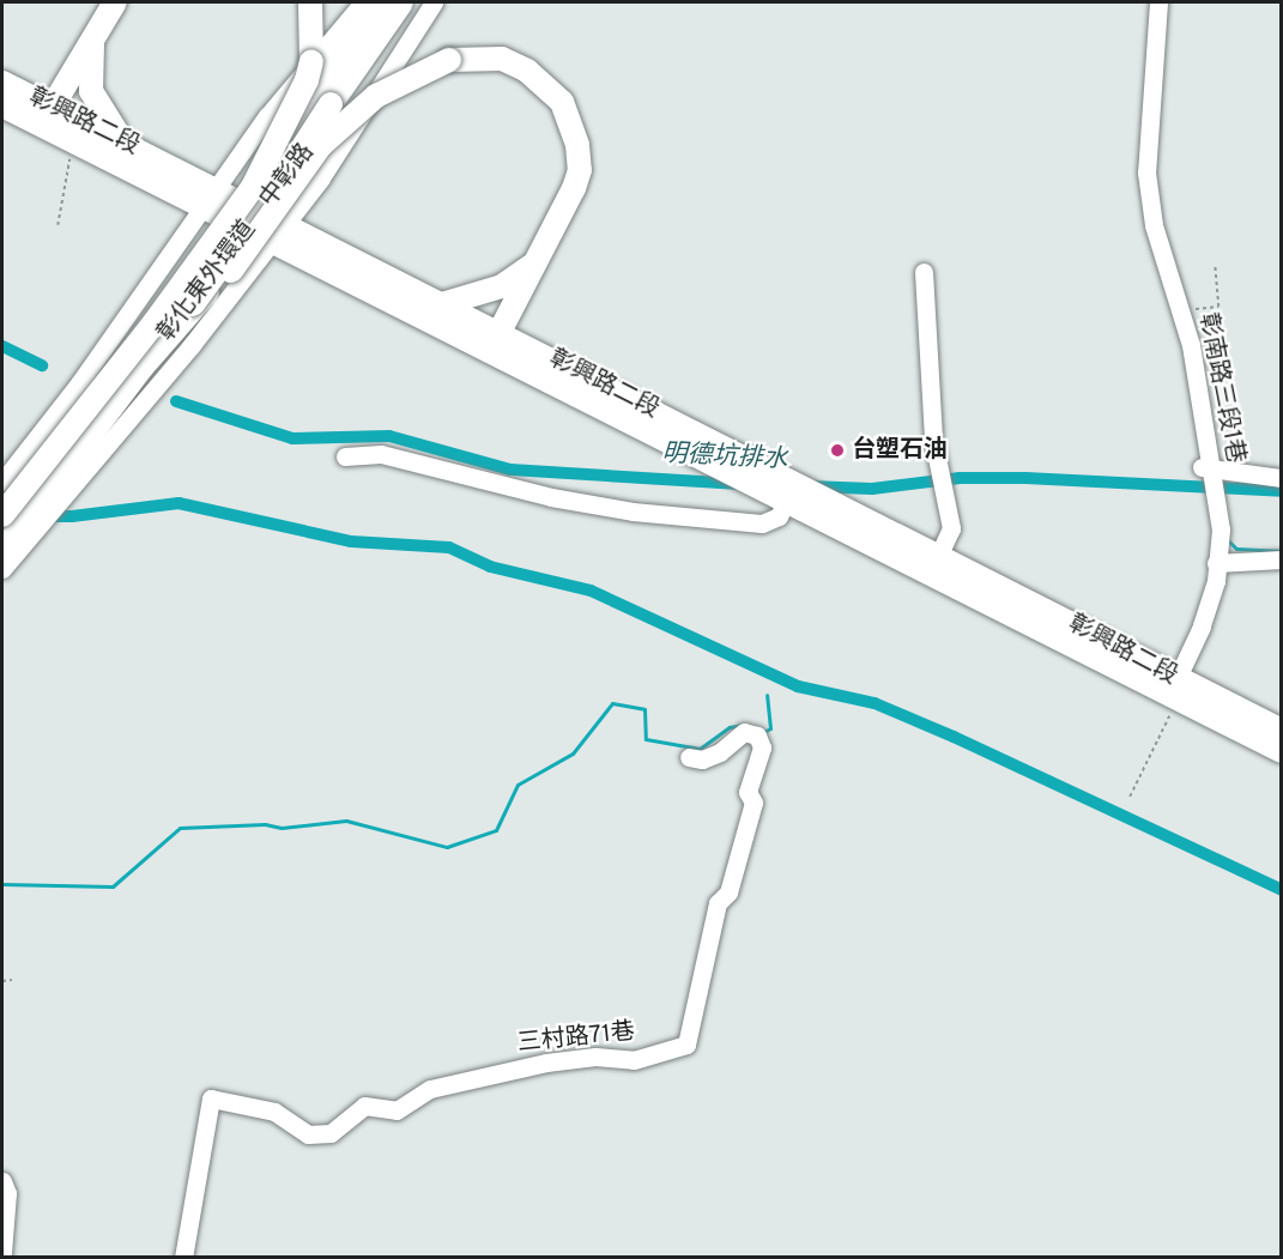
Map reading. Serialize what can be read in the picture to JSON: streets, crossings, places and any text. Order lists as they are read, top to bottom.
{
  "streets": {
    "main road": ["彰興路二段", "彰化東外環道"],
    "street": ["中彰路", "彰南路三段1巷", "三村路71巷"]
  },
  "crossings": [
    ["彰興路二段", "中彰路"],
    ["彰興路二段", "彰南路三段1巷"]
  ],
  "water": ["明德坑排水"],
  "places": ["台塑石油"]
}
